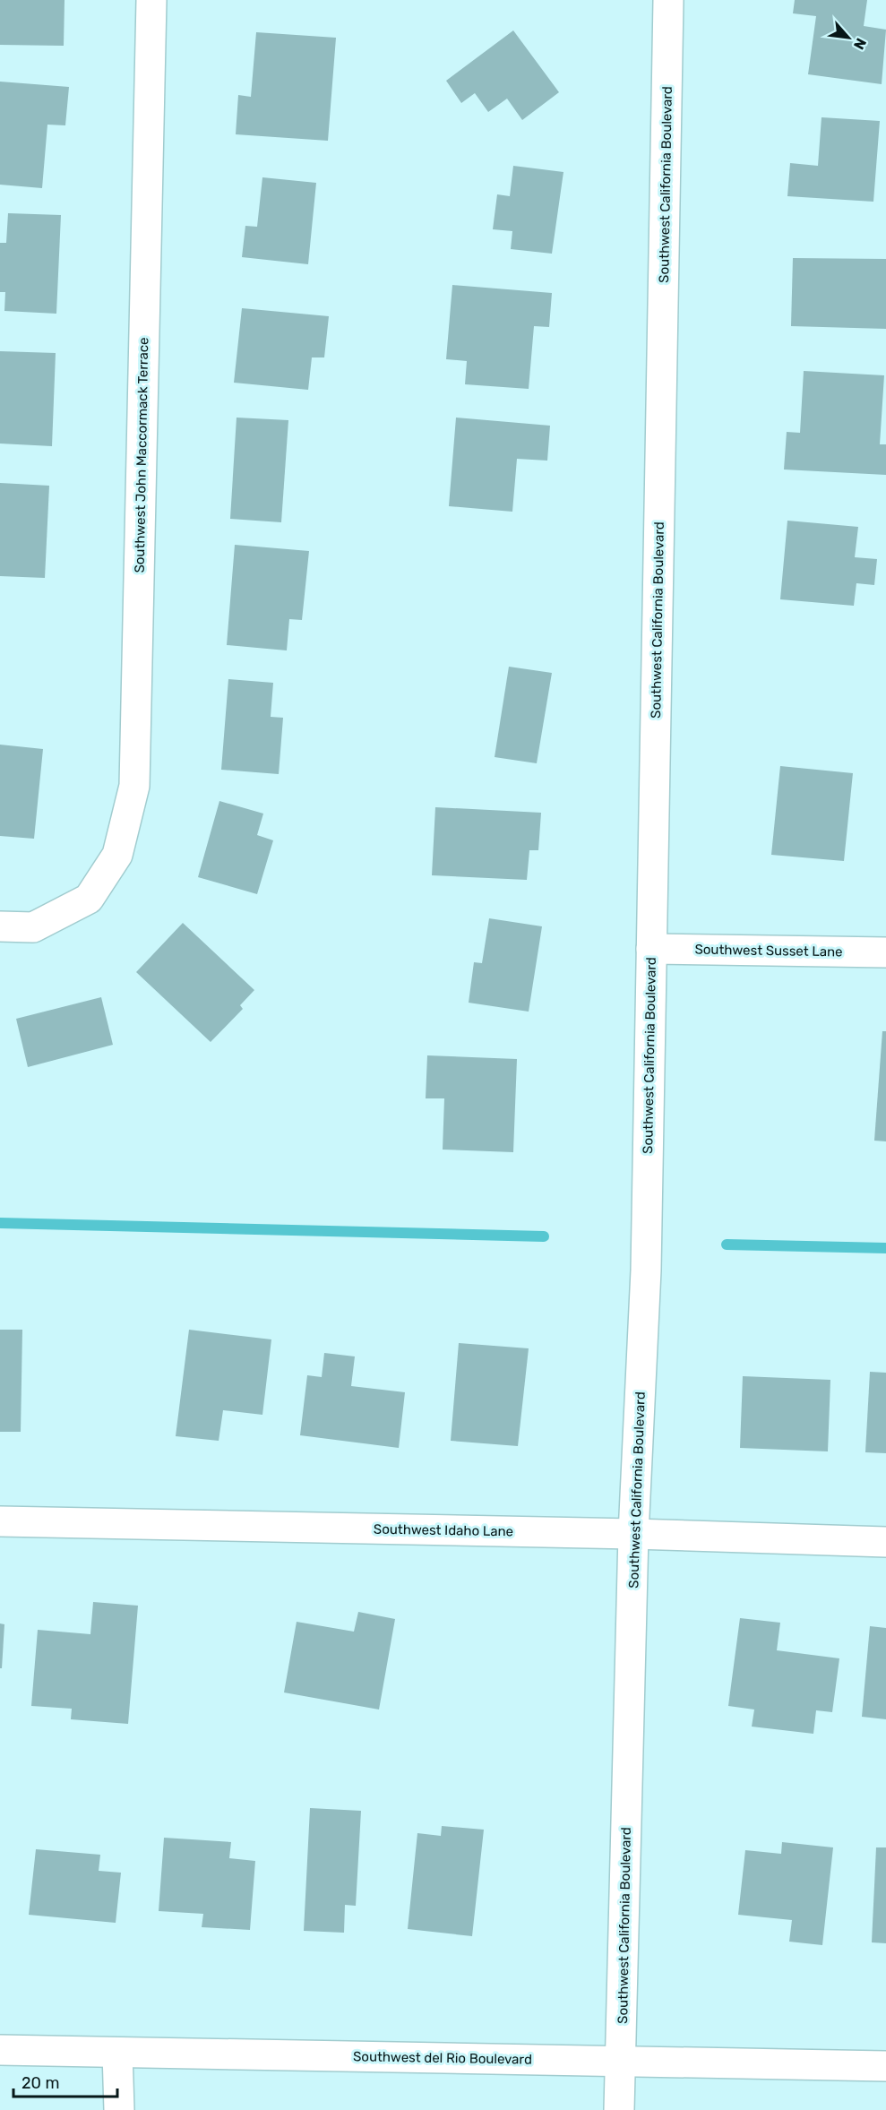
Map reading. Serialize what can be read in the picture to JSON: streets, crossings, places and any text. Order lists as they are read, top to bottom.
{
  "streets": {
    "street": [
      "Southwest California Boulevard",
      "Southwest John Maccormack Terrace",
      "Southwest Susset Lane",
      "Southwest Idaho Lane",
      "Southwest del Rio Boulevard"
    ]
  },
  "crossings": [
    ["Southwest California Boulevard", "Southwest Susset Lane"],
    ["Southwest California Boulevard", "Southwest Idaho Lane"],
    ["Southwest California Boulevard", "Southwest del Rio Boulevard"]
  ],
  "scale_bar": "20 m",
  "north": "bottom right"
}
